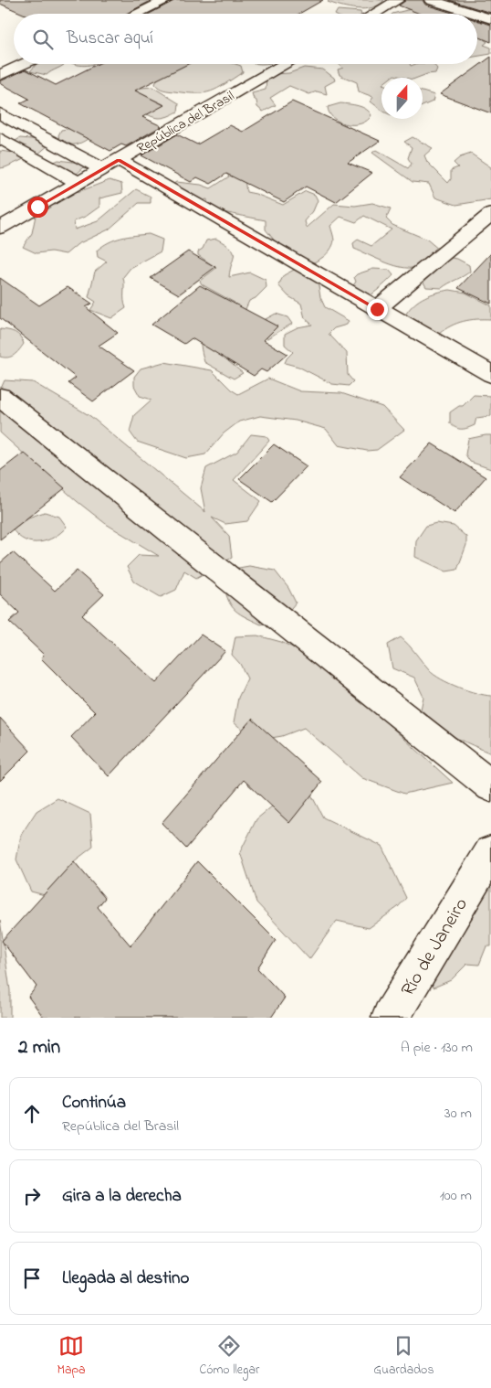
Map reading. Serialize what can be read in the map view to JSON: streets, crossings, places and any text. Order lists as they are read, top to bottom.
{
  "streets": {
    "street": ["República del Brasil", "Río de Janeiro"]
  },
  "north": "top",
  "page": {
    "search": "Buscar aquí",
    "heading": ["2 min", "A pie · 130 m"],
    "list": [
      ["Continúa", "República del Brasil", "30 m"],
      ["Gira a la derecha", "100 m"],
      "Llegada al destino"
    ],
    "nav": ["Mapa", "Cómo llegar", "Guardados"]
  }
}
